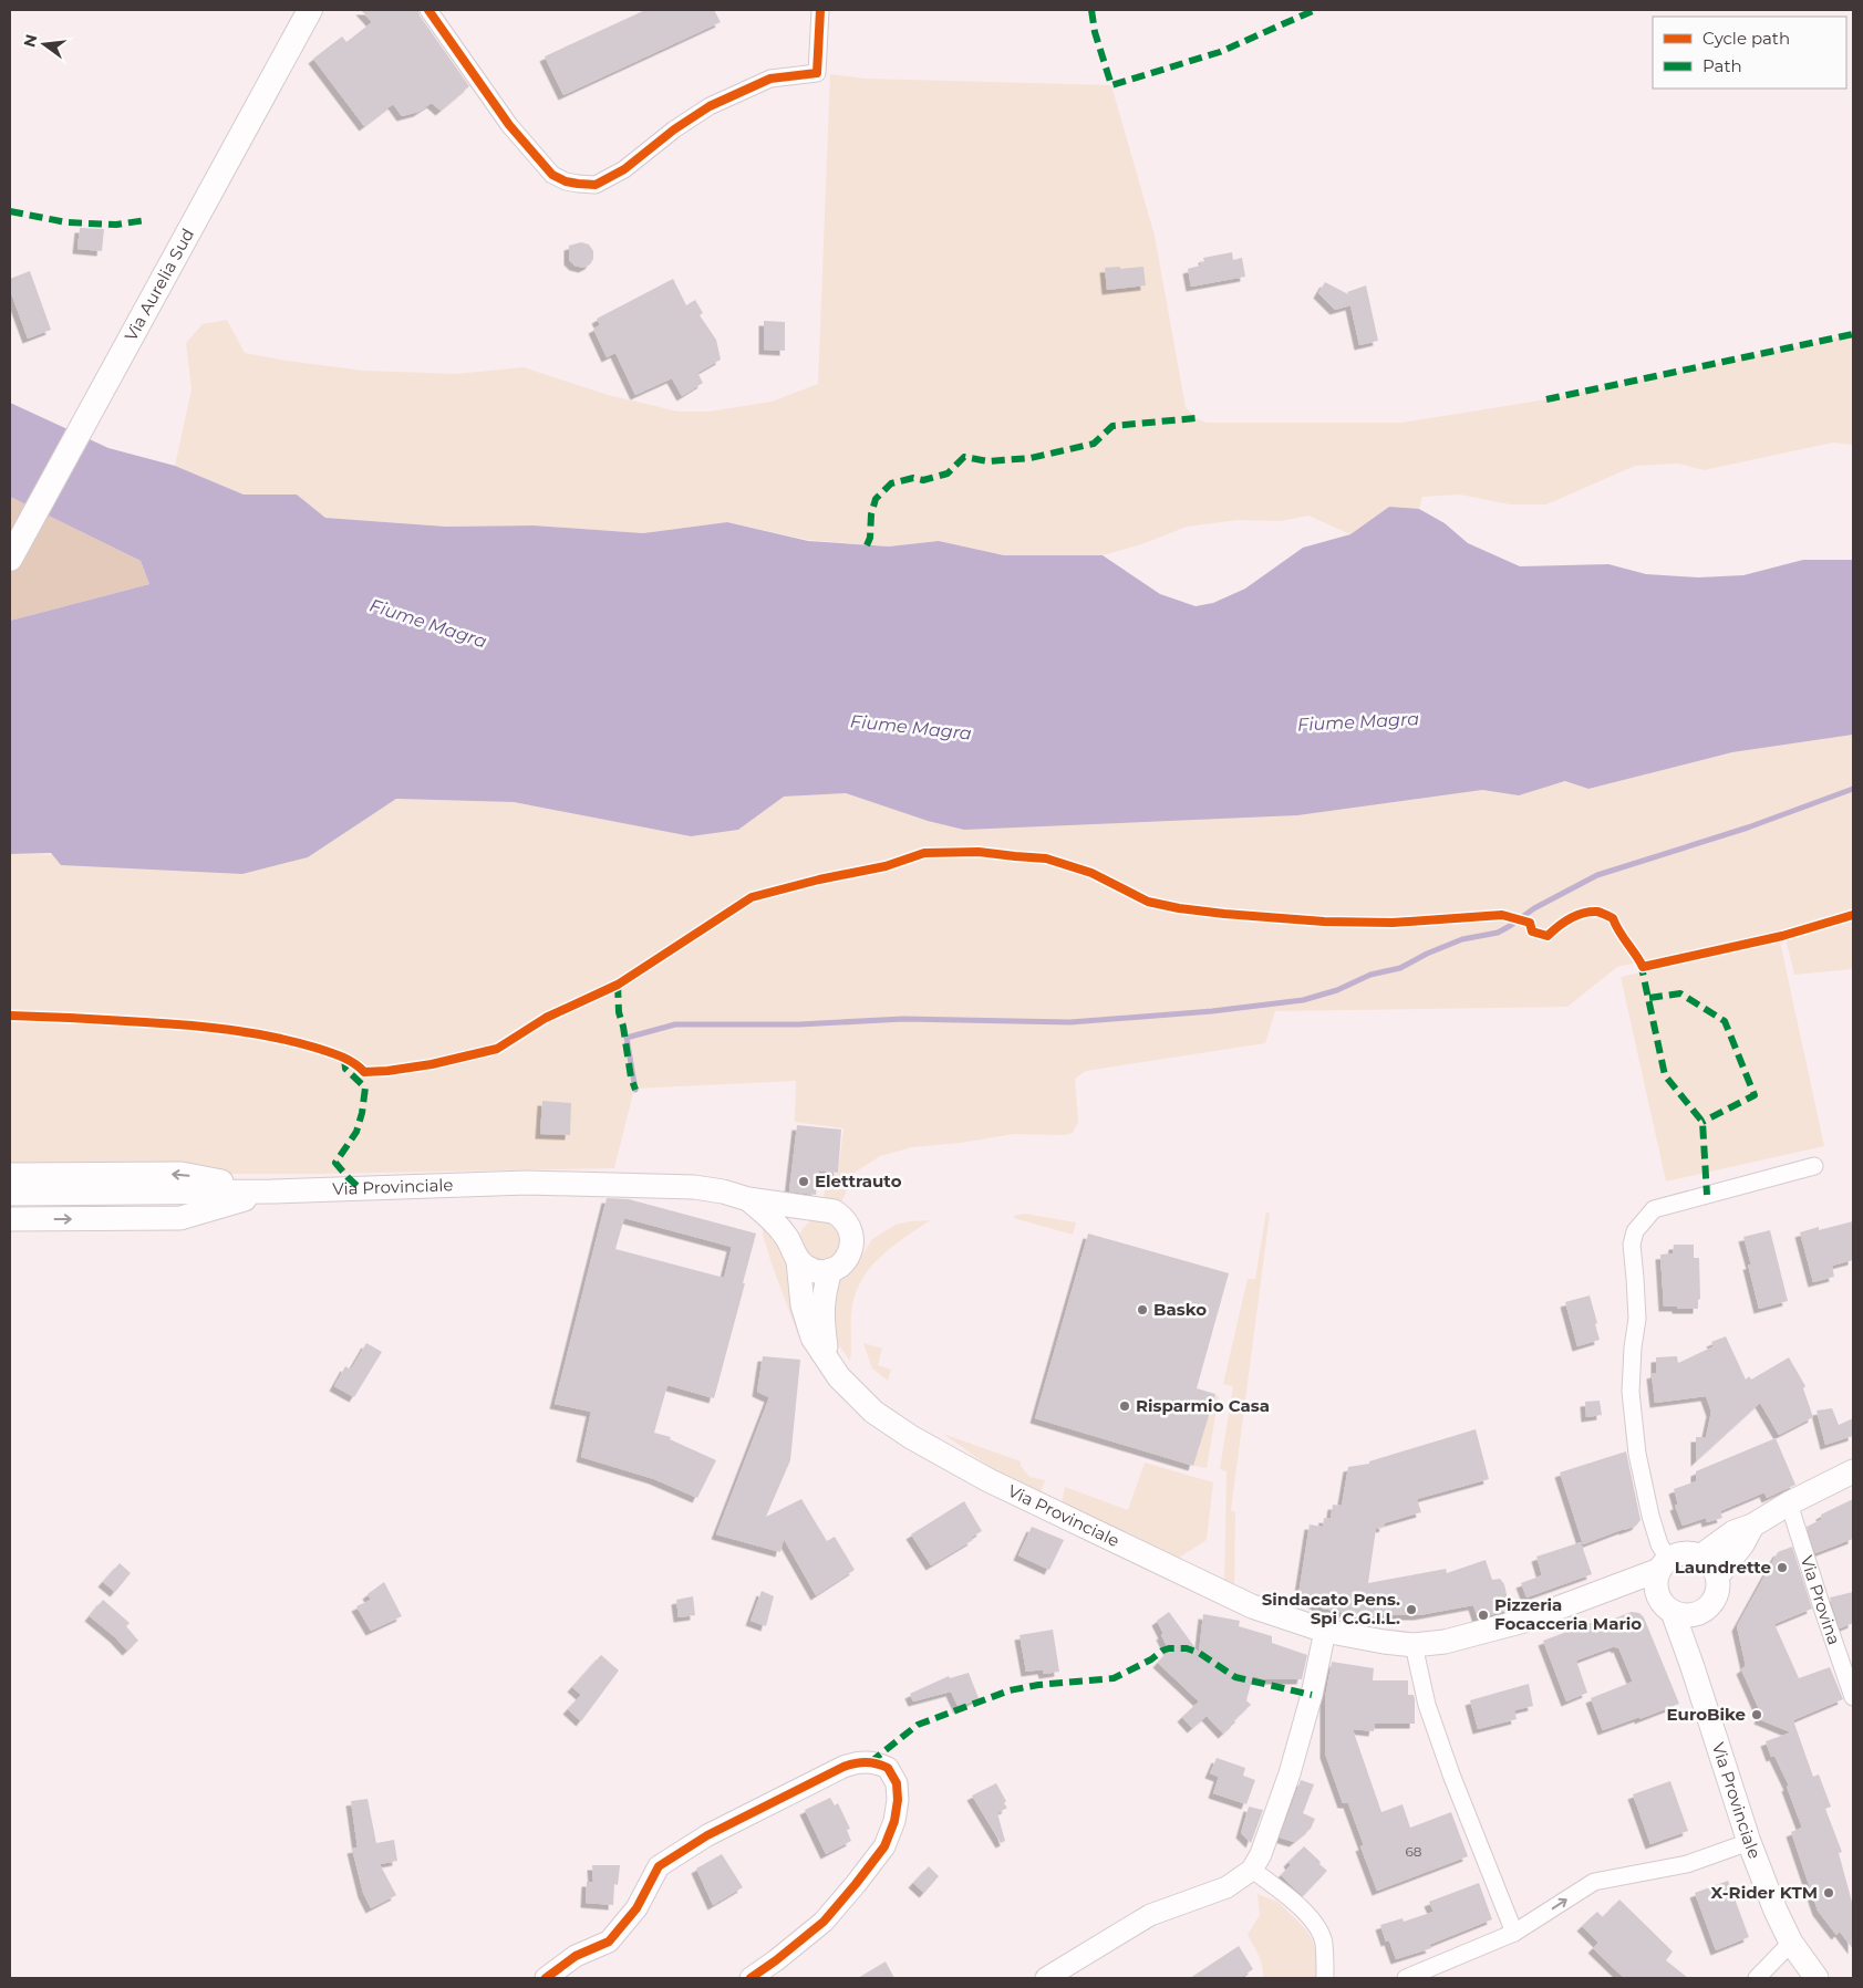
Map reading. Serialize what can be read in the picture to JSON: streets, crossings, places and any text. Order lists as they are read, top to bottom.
{
  "streets": {
    "main road": ["Via Aurelia Sud", "Via Provinciale"],
    "street": ["Via Provina"]
  },
  "water": ["Fiume Magra"],
  "places": [
    "Elettrauto",
    "Basko",
    "Risparmio Casa",
    "Laundrette",
    "Sindacato Pens. Spi C.G.I.L.",
    "Pizzeria Focacceria Mario",
    "EuroBike",
    "X-Rider KTM"
  ],
  "house_numbers": ["68"],
  "legend": ["Cycle path", "Path"],
  "north": "left"
}
